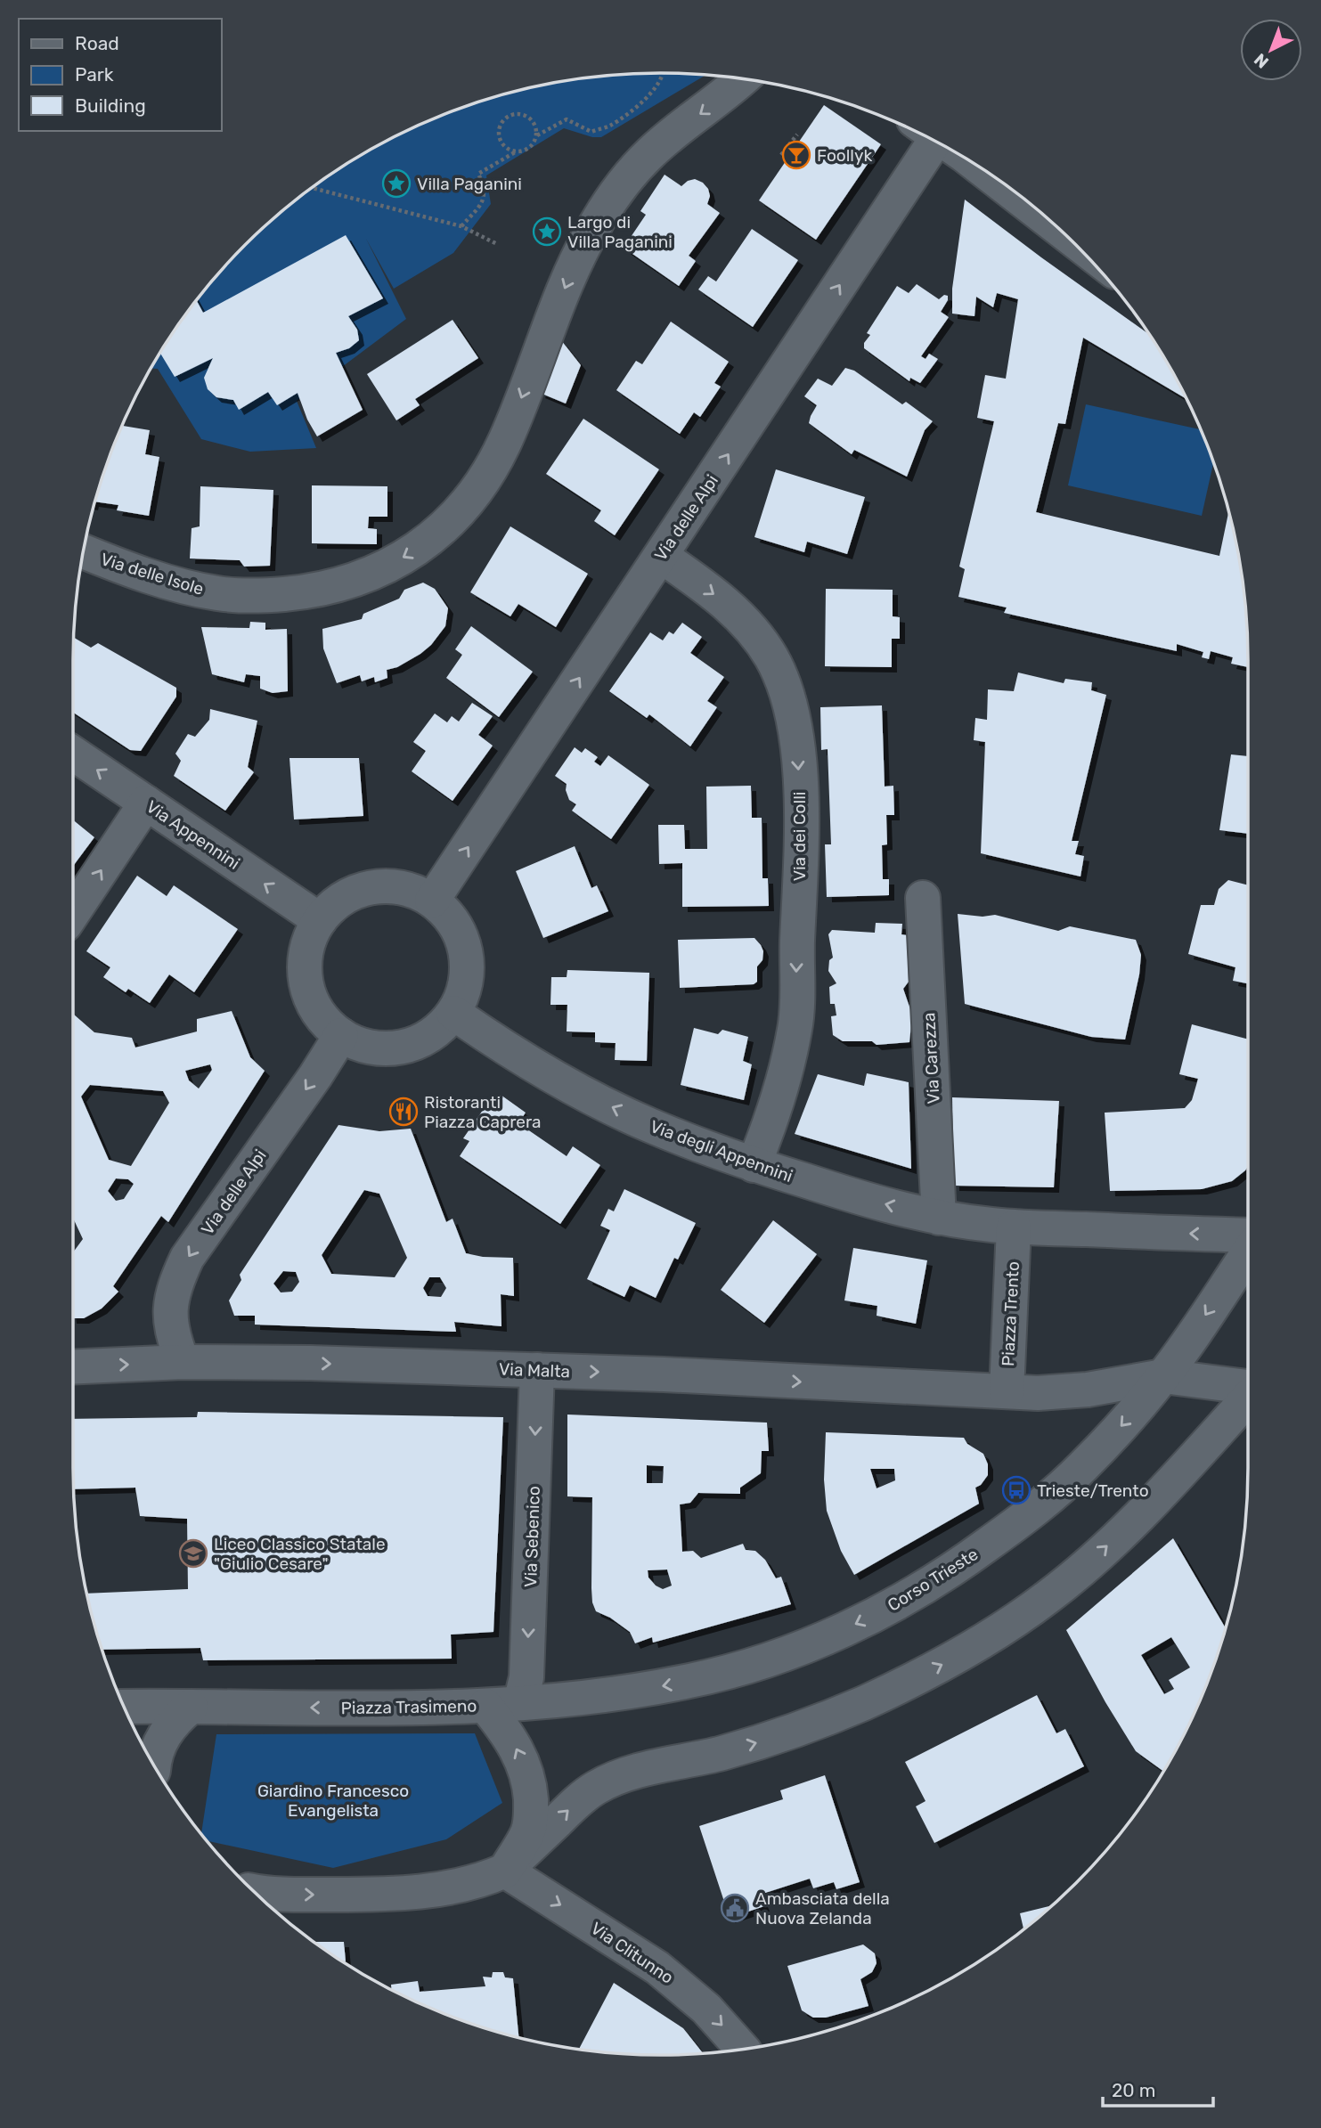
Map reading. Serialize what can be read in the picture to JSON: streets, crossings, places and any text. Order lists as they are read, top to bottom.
{
  "streets": {
    "street": [
      "Via delle Alpi",
      "Via delle Isole",
      "Via Appennini",
      "Via dei Colli",
      "Via Carezza",
      "Via degli Appennini",
      "Piazza Trento",
      "Via Malta",
      "Via Sebenico",
      "Corso Trieste",
      "Piazza Trasimeno",
      "Via Clitunno"
    ]
  },
  "crossings": [
    ["Via delle Alpi", "Via Appennini"],
    ["Via delle Alpi", "Via dei Colli"],
    ["Via delle Alpi", "Via degli Appennini"],
    ["Via delle Alpi", "Via Malta"],
    ["Via Appennini", "Via degli Appennini"],
    ["Via dei Colli", "Via degli Appennini"],
    ["Via Carezza", "Via degli Appennini"],
    ["Via degli Appennini", "Piazza Trento"],
    ["Piazza Trento", "Via Malta"],
    ["Piazza Trento", "Corso Trieste"],
    ["Via Malta", "Via Sebenico"],
    ["Via Sebenico", "Corso Trieste"],
    ["Corso Trieste", "Piazza Trasimeno"],
    ["Piazza Trasimeno", "Via Clitunno"]
  ],
  "one_way": [
    "Via delle Isole",
    "Via Appennini",
    "Via dei Colli",
    "Via degli Appennini",
    "Via Malta",
    "Via Sebenico",
    "Via Clitunno"
  ],
  "parks": ["Giardino Francesco Evangelista"],
  "places": {
    "bar": ["Foollyk"],
    "place": ["Villa Paganini", "Largo di Villa Paganini"],
    "restaurant": ["Ristoranti Piazza Caprera"],
    "bus stop": ["Trieste/Trento"],
    "school or university": ["Liceo Classico Statale \"Giulio Cesare\""],
    "public building": ["Ambasciata della Nuova Zelanda"]
  },
  "legend": ["Road", "Park", "Building"],
  "scale_bar": "20 m",
  "north": "bottom left"
}
